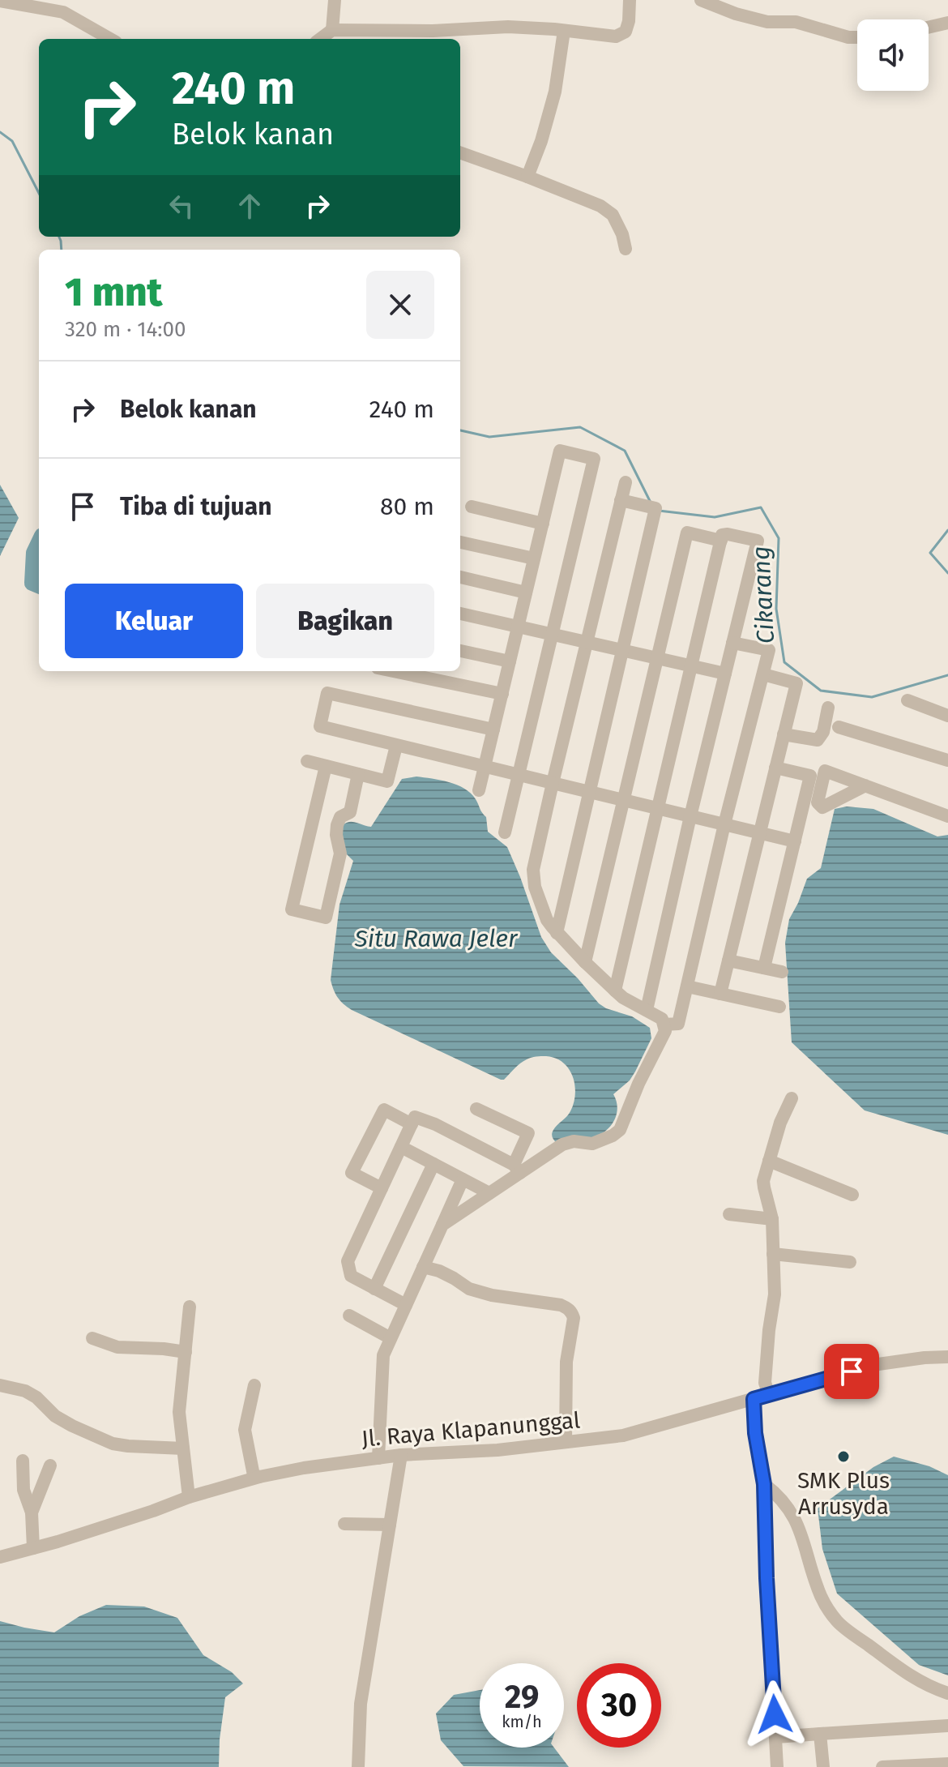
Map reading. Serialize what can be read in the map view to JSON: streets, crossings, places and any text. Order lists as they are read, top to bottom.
{
  "streets": {
    "street": ["Jl. Raya Klapanunggal"]
  },
  "water": ["Cikarang", "Situ Rawa Jeler"],
  "places": ["SMK Plus Arrusyda"],
  "page": {
    "turn": ["240 m", "Belok kanan"],
    "heading": ["1 mnt", "320 m · 14:00"],
    "list": [
      {
        "name": "Belok kanan",
        "value": "240 m"
      },
      {
        "name": "Tiba di tujuan",
        "value": "80 m"
      }
    ],
    "buttons": ["Keluar", "Bagikan"],
    "speed": "29 km/h",
    "limit": "30"
  }
}
